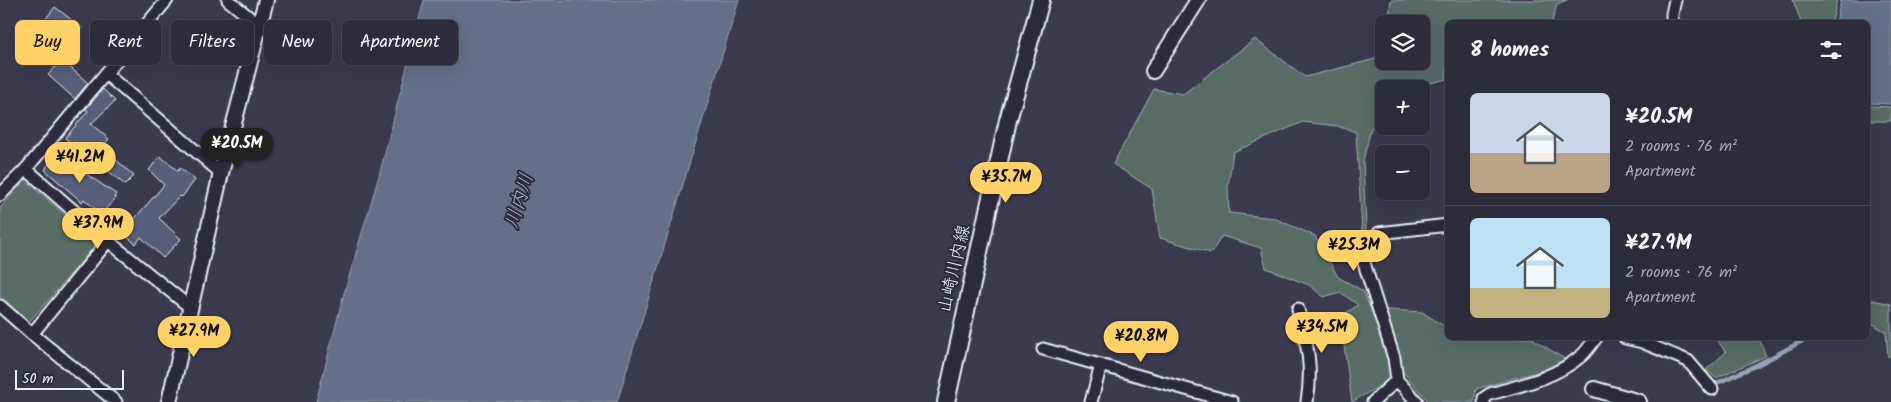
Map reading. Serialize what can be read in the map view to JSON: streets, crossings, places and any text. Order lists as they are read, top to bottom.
{
  "streets": {
    "main road": ["山崎川内線"]
  },
  "water": ["川内川"],
  "scale_bar": "50 m",
  "page": {
    "map_buttons": ["+", "−"],
    "chip": [
      "Buy",
      "Rent",
      "Filters",
      "New",
      "Apartment"
    ],
    "heading": "8 homes",
    "list": [
      {
        "name": "¥20.5M",
        "note": "2 rooms · 76 m² · Apartment"
      },
      {
        "name": "¥27.9M",
        "note": "2 rooms · 76 m² · Apartment"
      }
    ],
    "price": [
      "¥20.5M",
      "¥41.2M",
      "¥35.7M",
      "¥37.9M",
      "¥25.3M",
      "¥34.5M",
      "¥27.9M",
      "¥20.8M"
    ],
    "scale": "50 m"
  }
}
